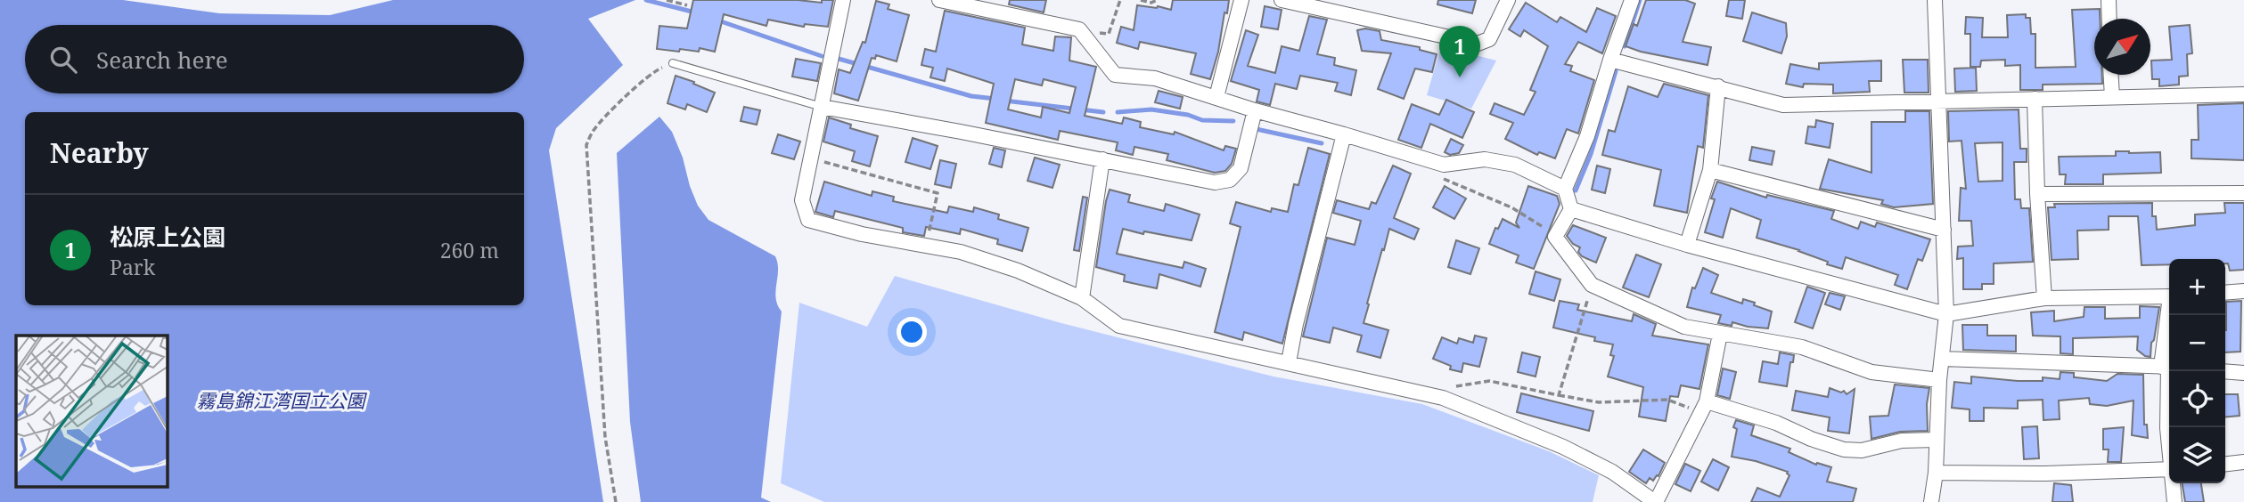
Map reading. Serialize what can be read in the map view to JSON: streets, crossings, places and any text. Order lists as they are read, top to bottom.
{
  "parks": ["霧島錦江湾国立公園"],
  "north": "top right",
  "page": {
    "search": "Search here",
    "pins": "1",
    "heading": "Nearby",
    "list": [
      {
        "mark": "1",
        "name": "松原上公園",
        "note": "Park",
        "value": "260 m"
      }
    ],
    "map_buttons": ["+", "−"]
  }
}
